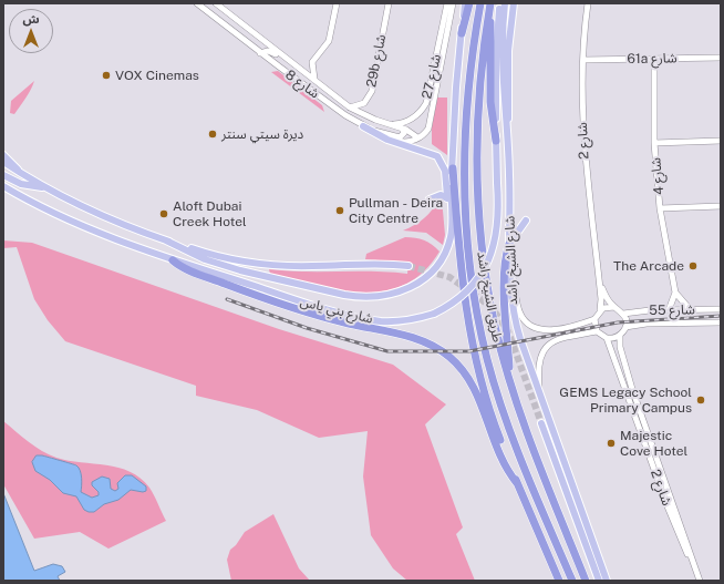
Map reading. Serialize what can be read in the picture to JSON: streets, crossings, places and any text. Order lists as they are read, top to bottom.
{
  "streets": {
    "highway": ["طريق الشيخ راشد"],
    "main road": ["شارع الشيخ راشد", "شارع بني ياس"],
    "street": [
      "61a شارع",
      "29b شارع",
      "شارع 27",
      "شارع 8",
      "شارع 2",
      "شارع 4",
      "شارع 55"
    ]
  },
  "crossings": [
    ["61a شارع", "شارع 2"],
    ["61a شارع", "شارع 4"],
    ["29b شارع", "شارع 8"],
    ["شارع 27", "شارع 8"],
    ["شارع 2", "شارع 55"],
    ["شارع 4", "شارع 55"]
  ],
  "places": [
    "VOX Cinemas",
    "ديرة سيتي سنتر",
    "Pullman - Deira City Centre",
    "Aloft Dubai Creek Hotel",
    "The Arcade",
    "GEMS Legacy School Primary Campus",
    "Majestic Cove Hotel"
  ],
  "north": "top"
}
